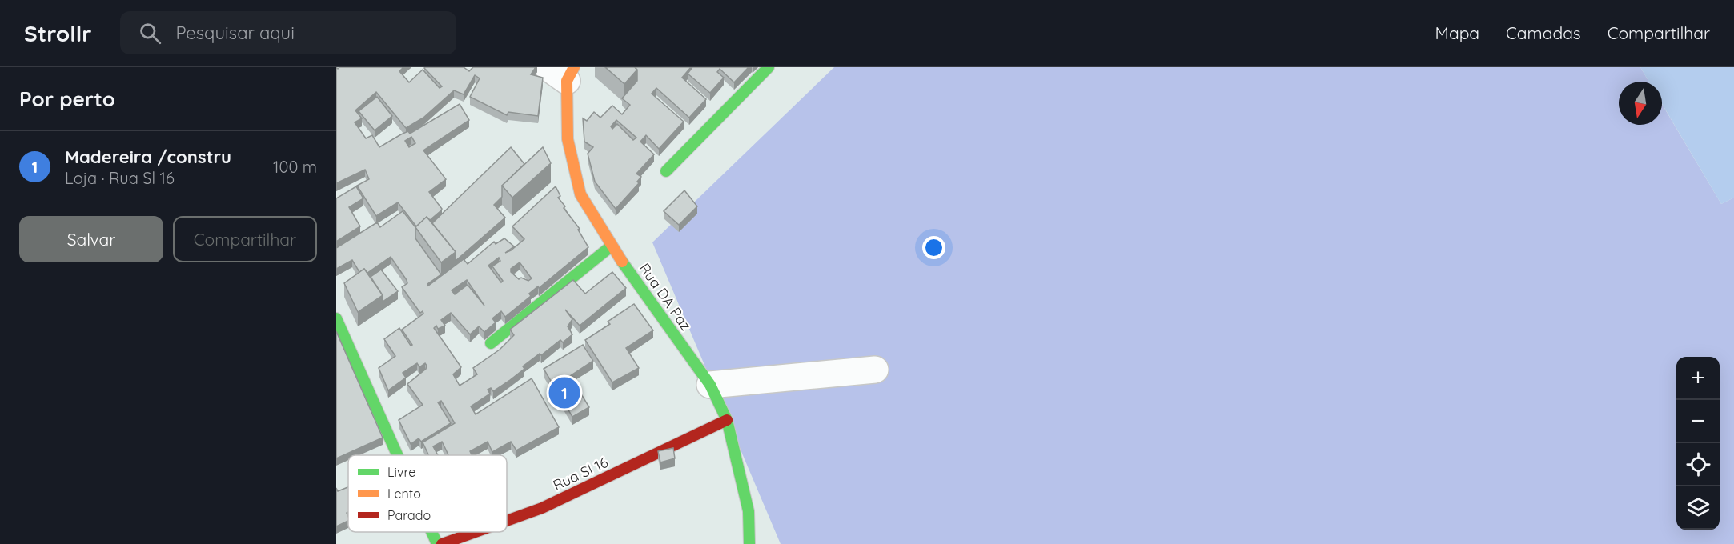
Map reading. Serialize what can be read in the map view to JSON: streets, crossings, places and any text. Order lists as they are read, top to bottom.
{
  "streets": {
    "street": ["Rua DA Paz", "Rua Sl 16"]
  },
  "crossings": [
    ["Rua DA Paz", "Rua Sl 16"]
  ],
  "legend": ["Livre", "Lento", "Parado"],
  "north": "bottom",
  "page": {
    "header": "Strollr",
    "search": "Pesquisar aqui",
    "nav": ["Mapa", "Camadas", "Compartilhar"],
    "heading": "Por perto",
    "list": [
      {
        "mark": "1",
        "name": "Madereira /constru",
        "note": "Loja · Rua Sl 16",
        "value": "100 m"
      }
    ],
    "buttons": ["Salvar", "Compartilhar"],
    "map_buttons": ["+", "−"],
    "pins": "1"
  }
}
